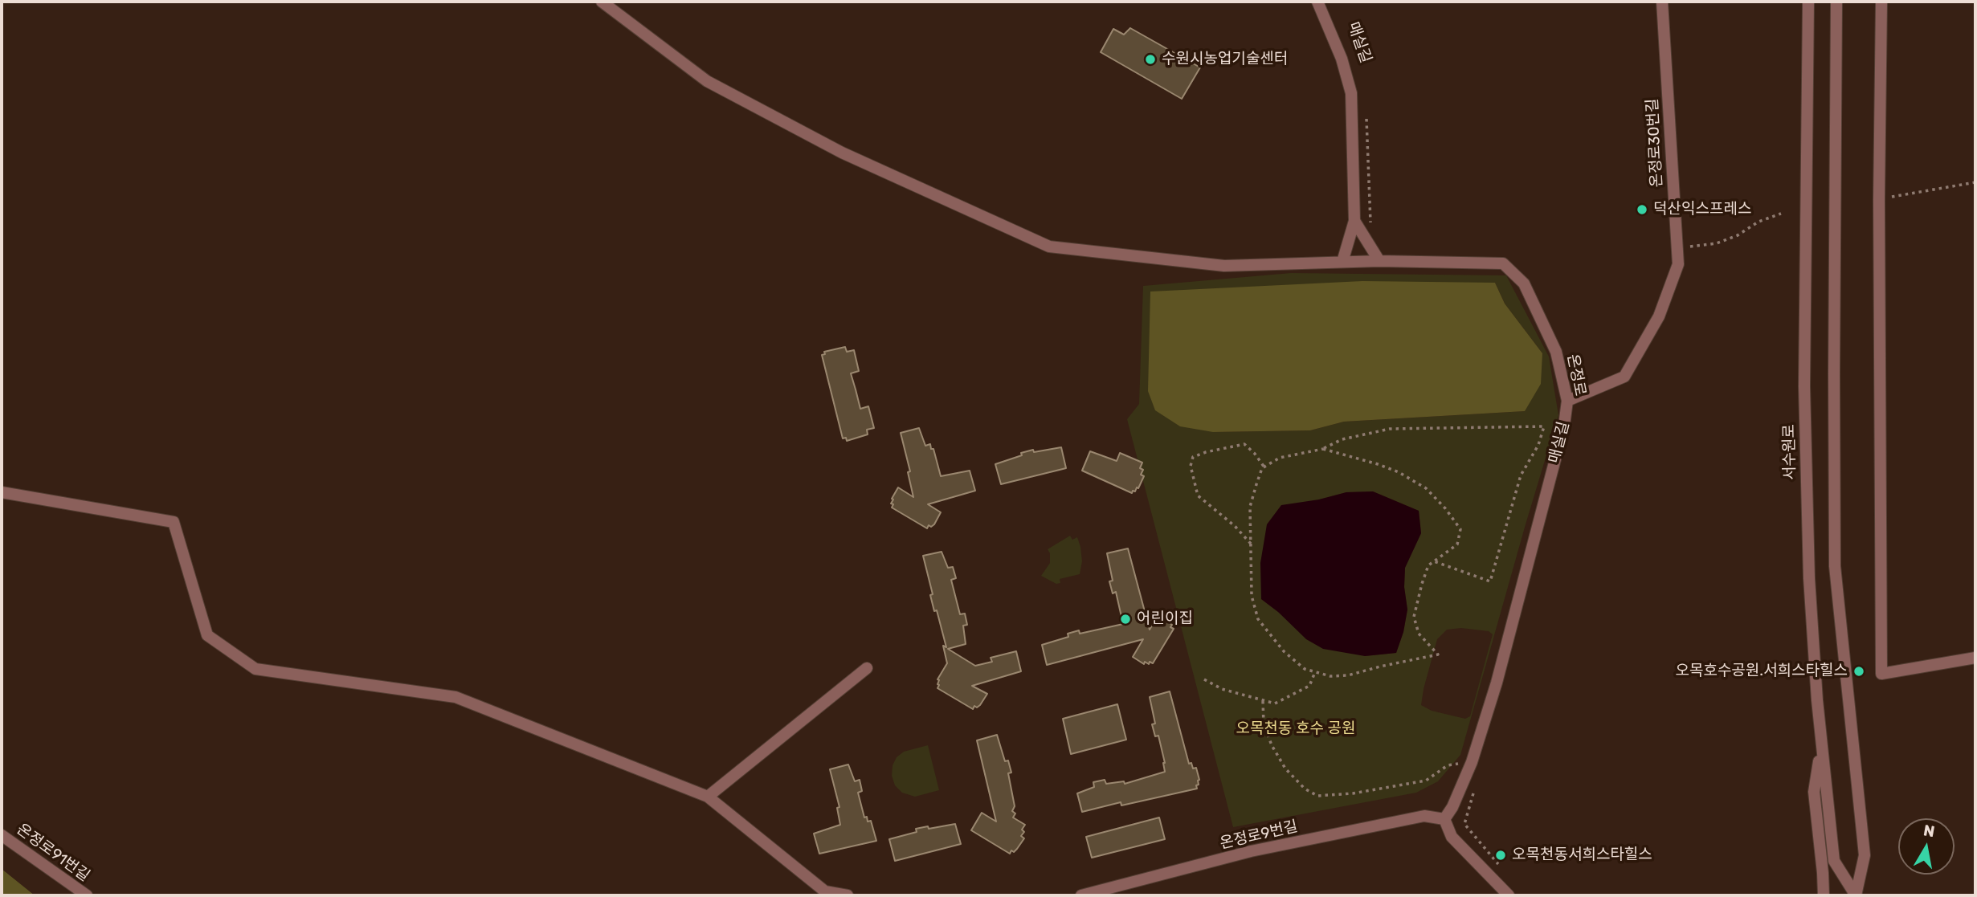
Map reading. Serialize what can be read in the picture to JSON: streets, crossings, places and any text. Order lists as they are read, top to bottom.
{
  "streets": {
    "street": [
      "온정로30번길",
      "온정로",
      "서수원로",
      "온정로9번길",
      "온정로91번길"
    ]
  },
  "crossings": [
    ["온정로30번길", "온정로"],
    ["온정로", "온정로9번길"]
  ],
  "parks": ["오목천동 호수 공원"],
  "places": [
    "수원시농업기술센터",
    "덕산익스프레스",
    "어린이집",
    "오목호수공원.서희스타힐스",
    "오목천동서희스타힐스"
  ],
  "north": "top"
}
